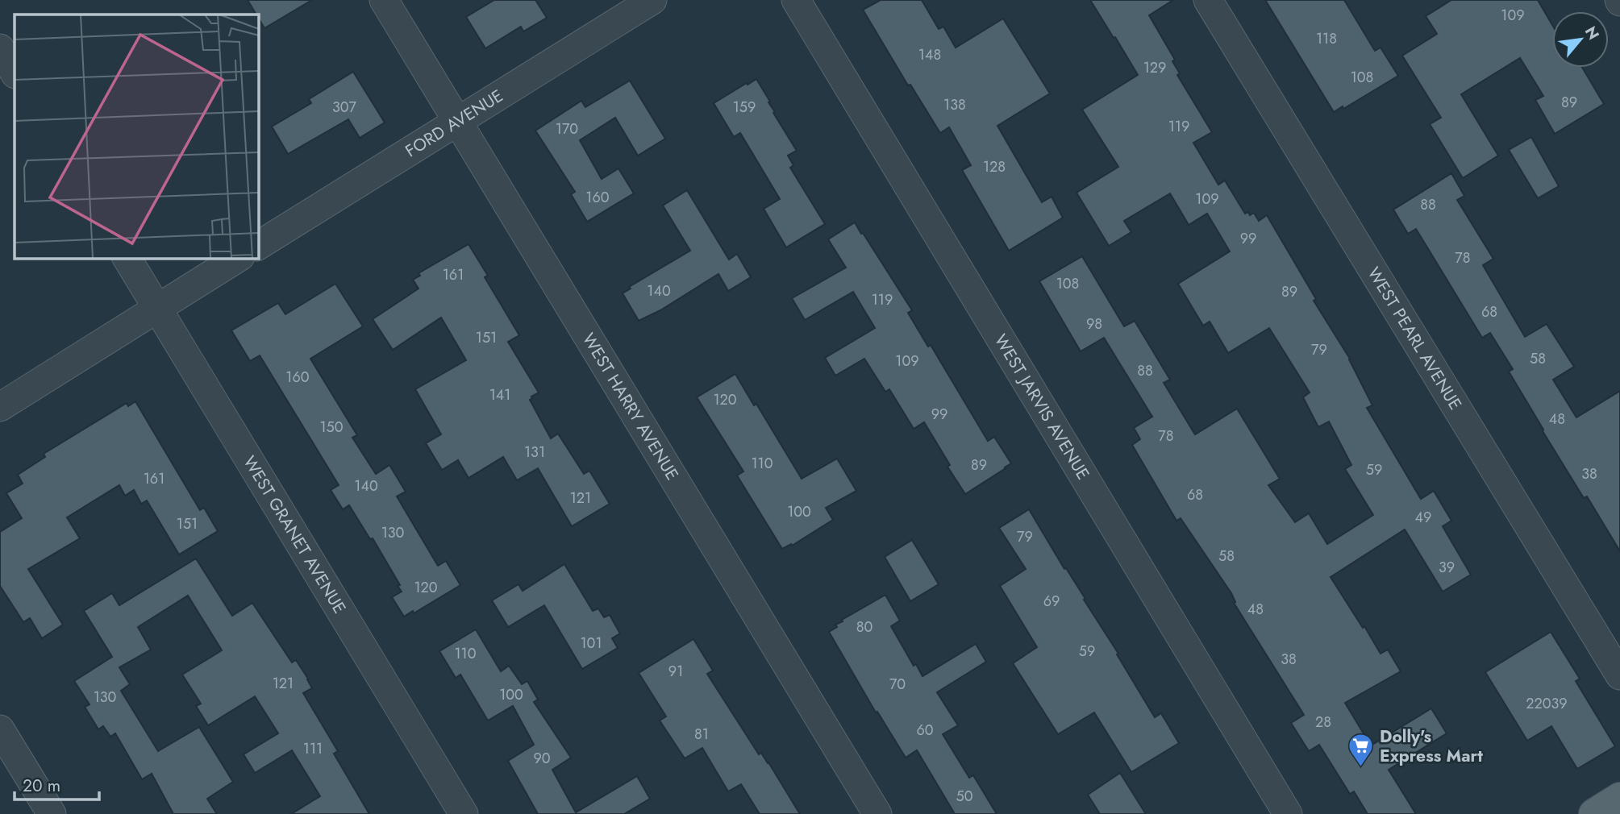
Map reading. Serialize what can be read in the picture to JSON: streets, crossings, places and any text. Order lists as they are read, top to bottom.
{
  "streets": {
    "street": [
      "FORD AVENUE",
      "WEST PEARL AVENUE",
      "WEST HARRY AVENUE",
      "WEST JARVIS AVENUE",
      "WEST GRANET AVENUE"
    ]
  },
  "crossings": [
    ["FORD AVENUE", "WEST HARRY AVENUE"]
  ],
  "places": {
    "supermarket": ["Dolly's Express Mart"]
  },
  "house_numbers": [
    "109",
    "118",
    "148",
    "129",
    "108",
    "89",
    "138",
    "307",
    "159",
    "119",
    "170",
    "128",
    "160",
    "109",
    "88",
    "99",
    "78",
    "161",
    "108",
    "140",
    "89",
    "119",
    "68",
    "98",
    "151",
    "79",
    "58",
    "109",
    "88",
    "160",
    "141",
    "120",
    "99",
    "48",
    "150",
    "78",
    "131",
    "110",
    "89",
    "59",
    "38",
    "161",
    "140",
    "68",
    "121",
    "100",
    "49",
    "151",
    "130",
    "79",
    "58",
    "39",
    "120",
    "69",
    "48",
    "80",
    "101",
    "59",
    "110",
    "38",
    "91",
    "121",
    "70",
    "100",
    "130",
    "22039",
    "28",
    "60",
    "81",
    "111",
    "90",
    "50"
  ],
  "scale_bar": "20 m",
  "north": "top right"
}
